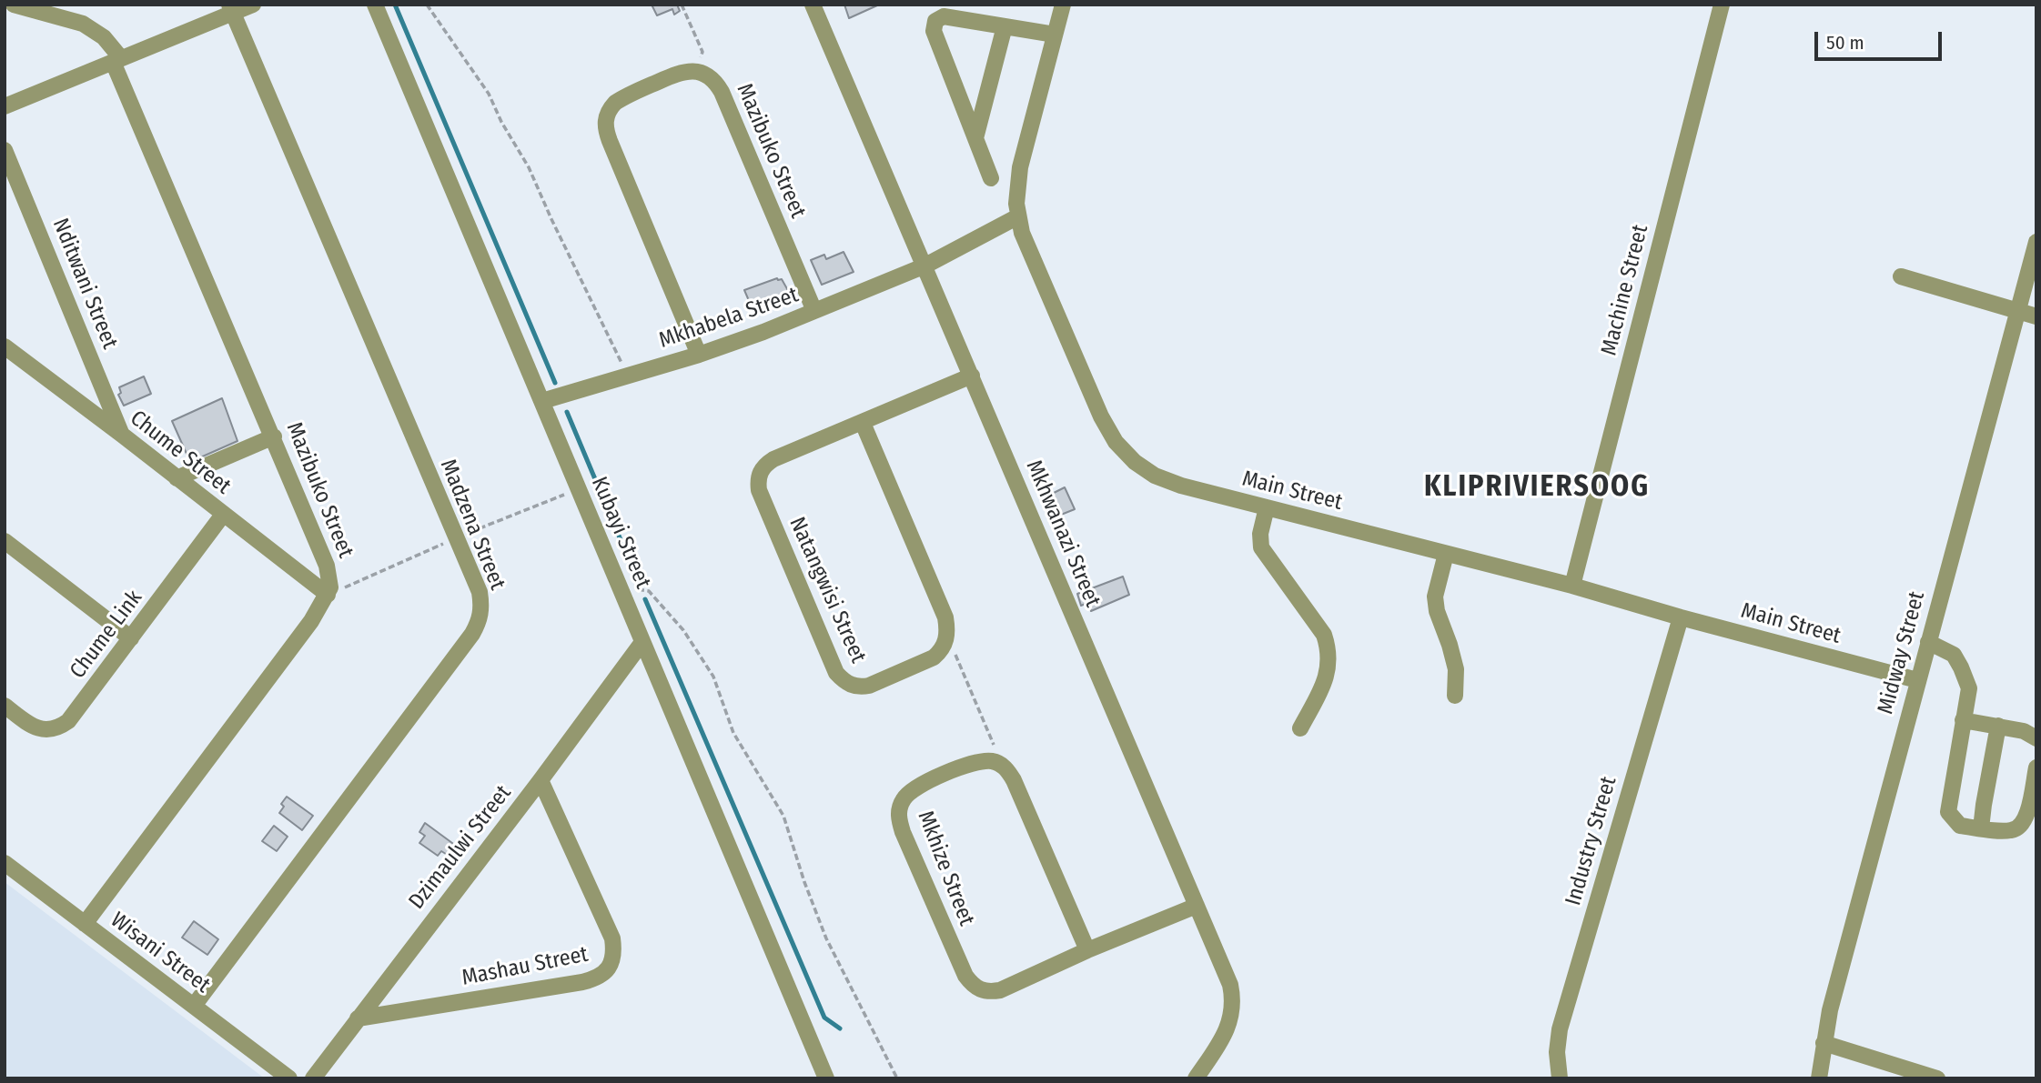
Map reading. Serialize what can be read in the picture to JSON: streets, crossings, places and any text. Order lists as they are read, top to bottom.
{
  "streets": {
    "street": [
      "Mazibuko Street",
      "Nditwani Street",
      "Machine Street",
      "Mkhabela Street",
      "Chume Street",
      "Main Street",
      "Madzena Street",
      "Kubayi Street",
      "Mkhwanazi Street",
      "Natangwisi Street",
      "Chume Link",
      "Midway Street",
      "Industry Street",
      "Dzimaulwi Street",
      "Mkhize Street",
      "Wisani Street",
      "Mashau Street"
    ]
  },
  "crossings": [
    ["Mazibuko Street", "Mkhabela Street"],
    ["Mazibuko Street", "Chume Street"],
    ["Nditwani Street", "Chume Street"],
    ["Machine Street", "Main Street"],
    ["Mkhabela Street", "Main Street"],
    ["Mkhabela Street", "Kubayi Street"],
    ["Mkhabela Street", "Mkhwanazi Street"],
    ["Chume Street", "Chume Link"],
    ["Main Street", "Midway Street"],
    ["Main Street", "Industry Street"],
    ["Madzena Street", "Wisani Street"],
    ["Kubayi Street", "Dzimaulwi Street"],
    ["Mkhwanazi Street", "Natangwisi Street"],
    ["Mkhwanazi Street", "Mkhize Street"],
    ["Dzimaulwi Street", "Mashau Street"]
  ],
  "districts": ["KLIPRIVIERSOOG"],
  "scale_bar": "50 m"
}
